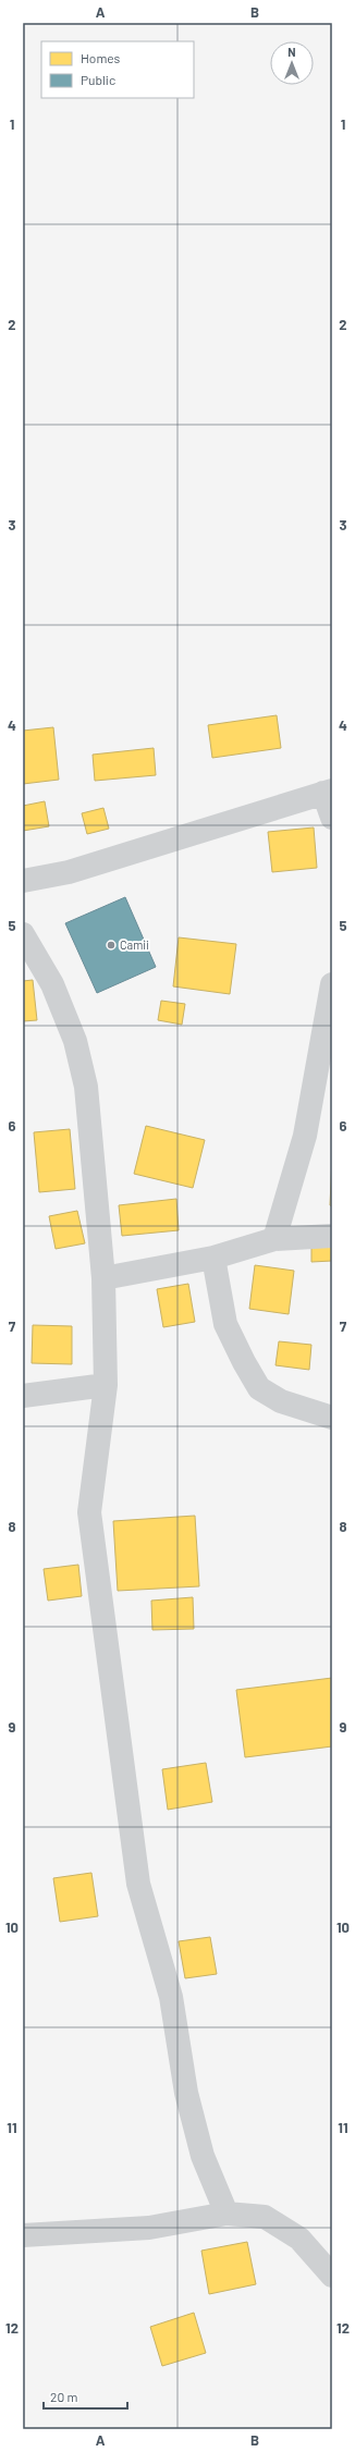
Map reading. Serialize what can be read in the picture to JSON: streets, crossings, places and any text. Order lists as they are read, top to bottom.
{
  "places": ["Camii"],
  "legend": ["Homes", "Public"],
  "scale_bar": "20 m",
  "north": "top",
  "grid": {
    "columns": ["A", "B"],
    "rows": [
      "1",
      "2",
      "3",
      "4",
      "5",
      "6",
      "7",
      "8",
      "9",
      "10",
      "11",
      "12"
    ]
  }
}
